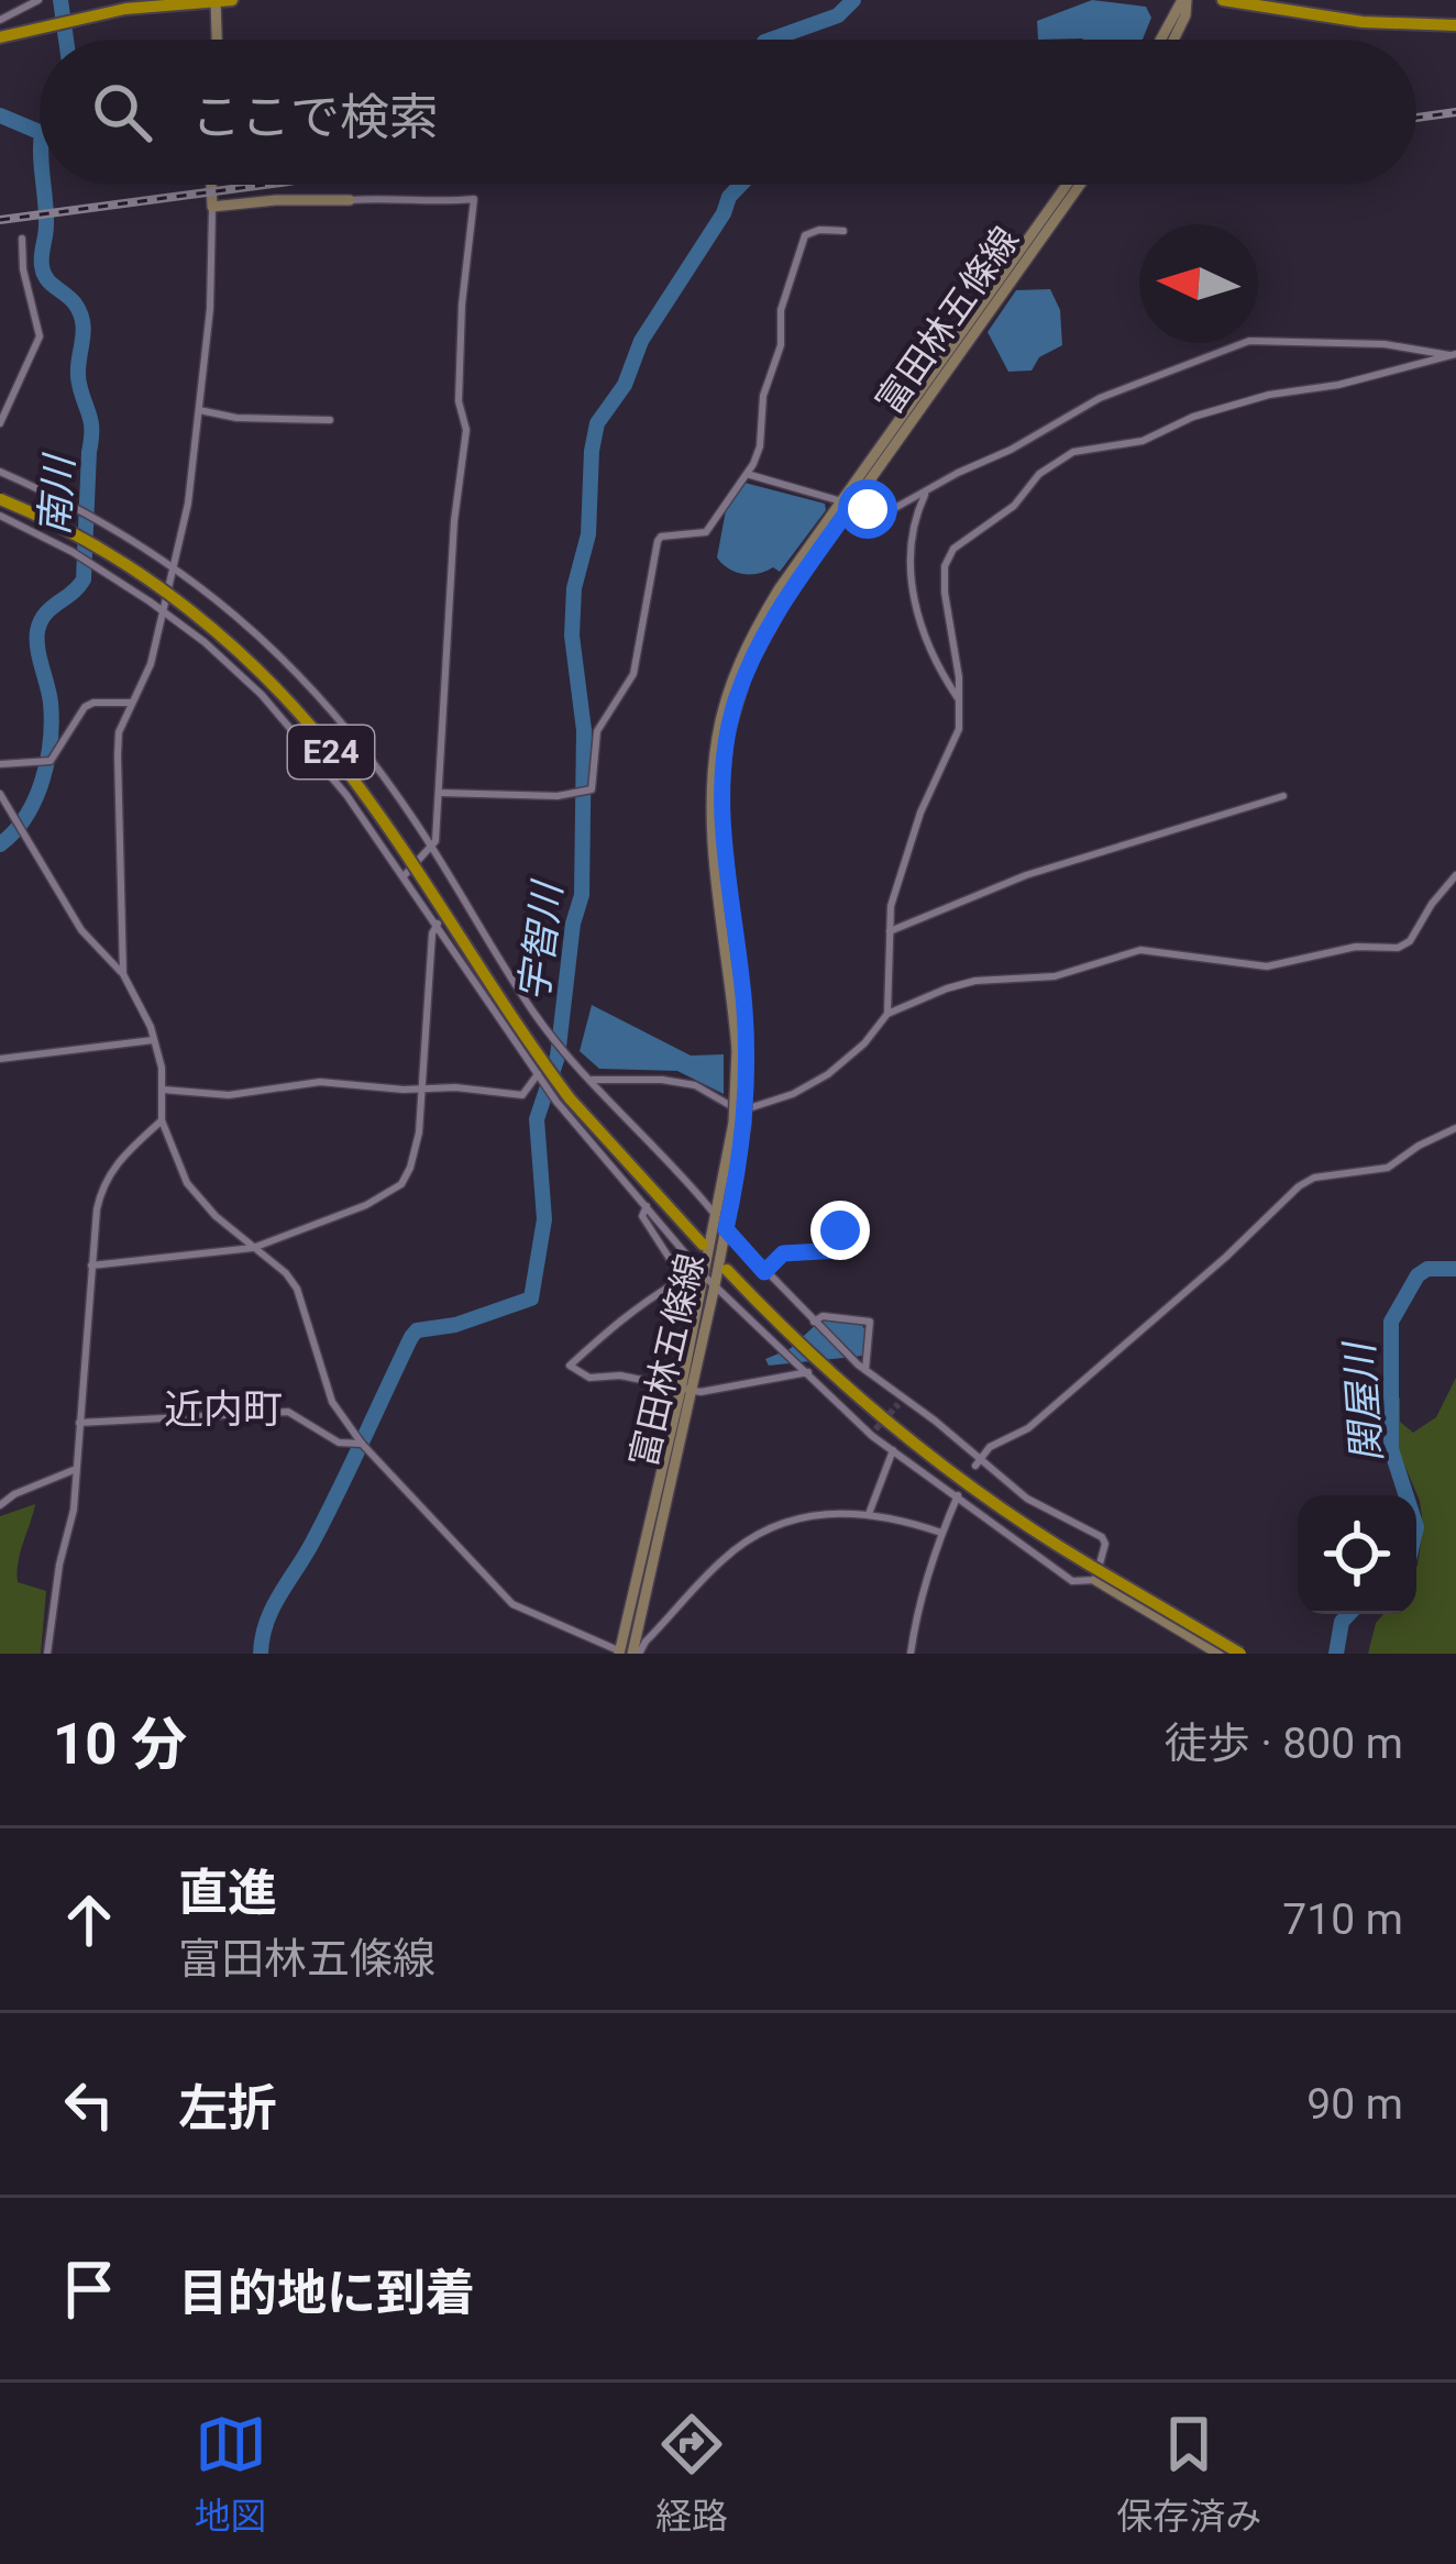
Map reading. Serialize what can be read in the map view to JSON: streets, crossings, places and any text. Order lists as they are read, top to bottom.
{
  "streets": {
    "highway": ["E24"],
    "main road": ["富田林五條線"]
  },
  "districts": ["近内町"],
  "water": ["南川", "宇智川", "関屋川"],
  "north": "left",
  "page": {
    "search": "ここで検索",
    "heading": ["10 分", "徒歩 · 800 m"],
    "list": [
      ["直進", "富田林五條線", "710 m"],
      ["左折", "90 m"],
      "目的地に到着"
    ],
    "nav": ["地図", "経路", "保存済み"]
  }
}
